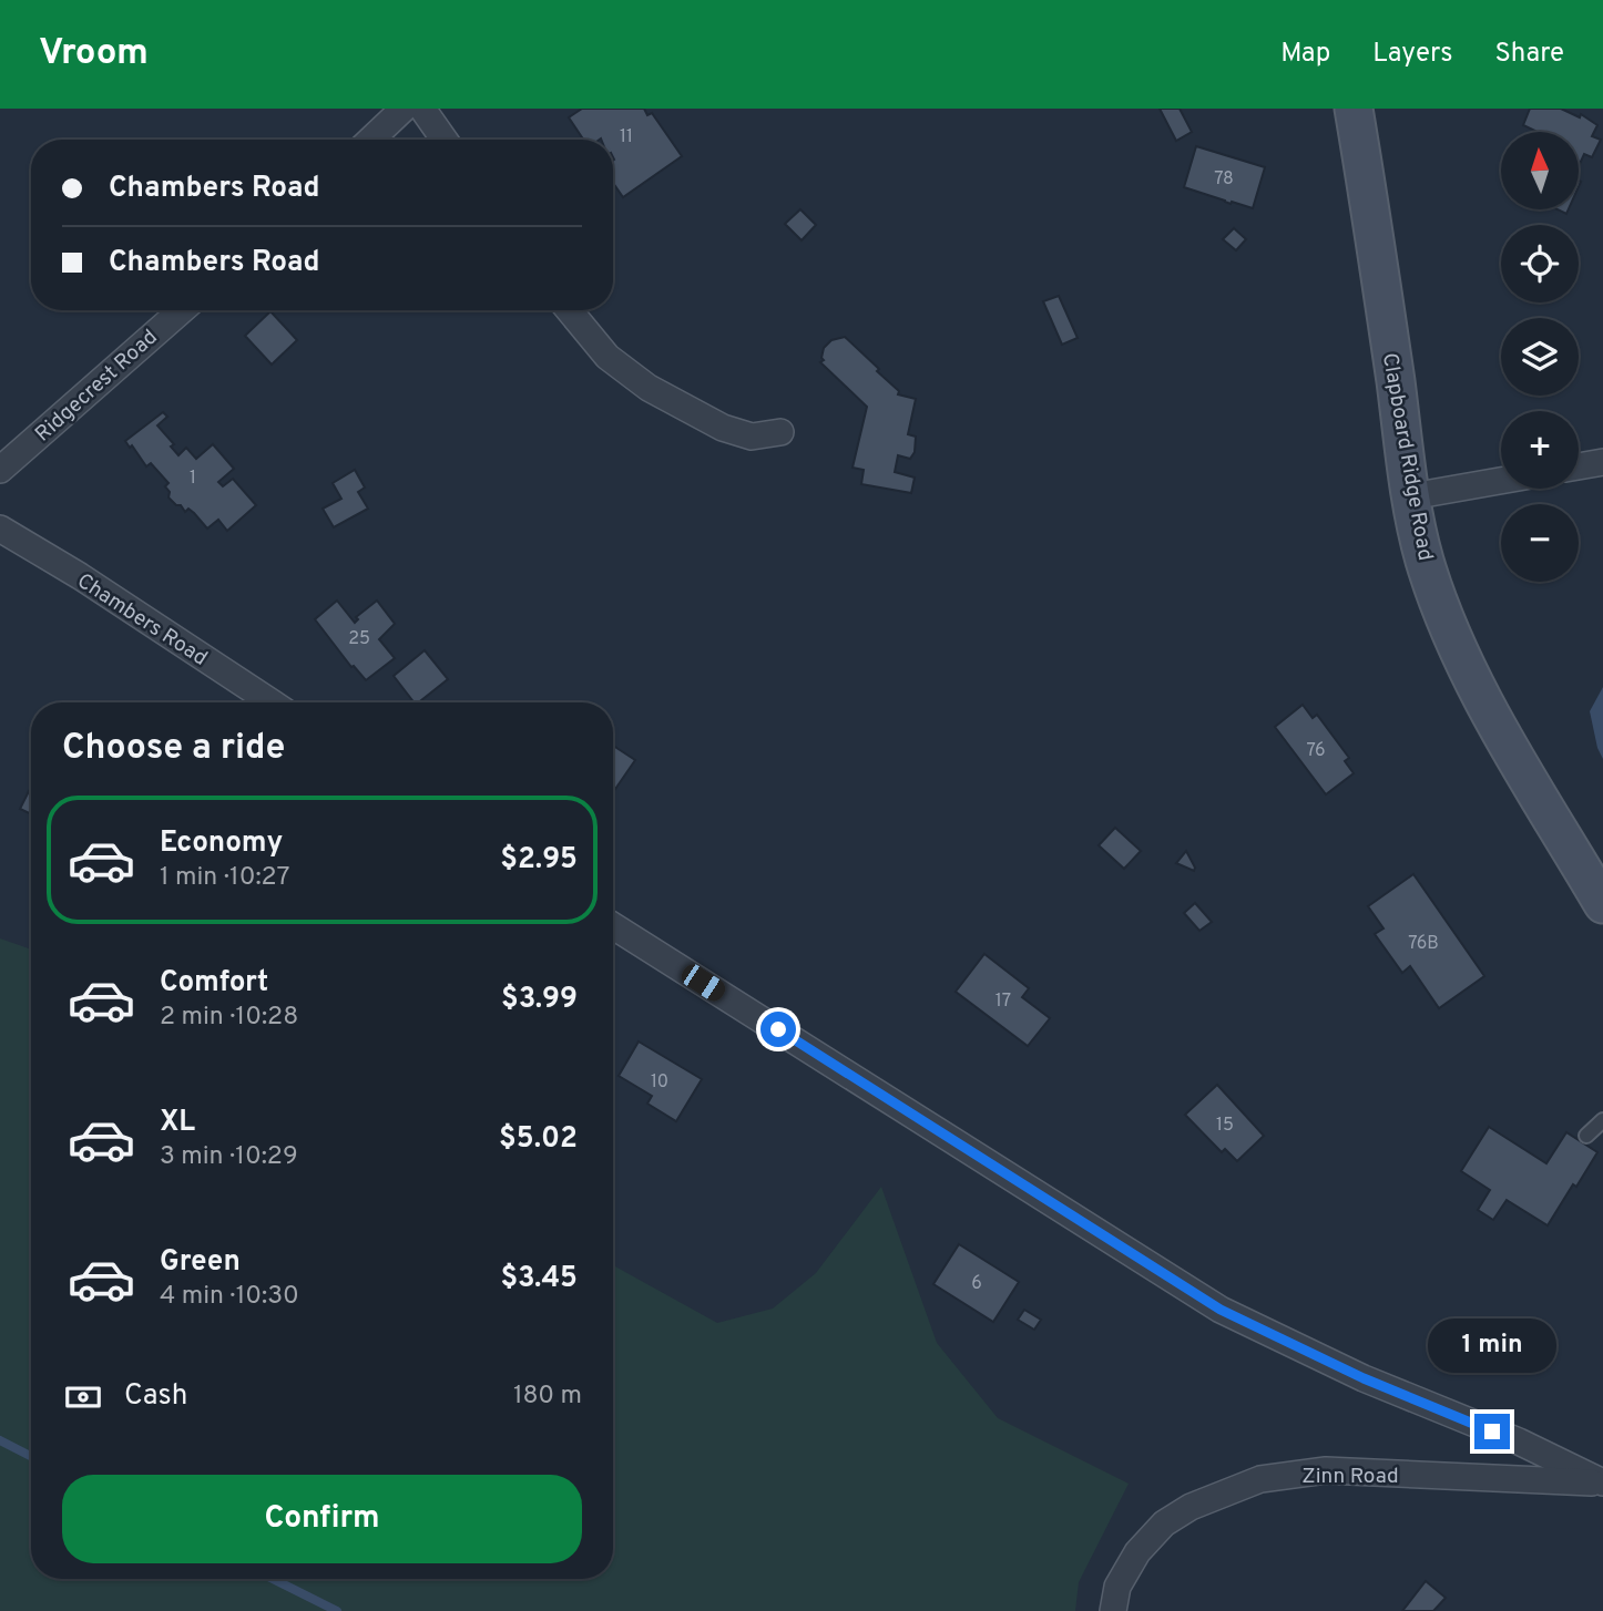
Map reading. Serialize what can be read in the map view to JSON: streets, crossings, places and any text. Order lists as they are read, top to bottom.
{
  "streets": {
    "main road": ["Clapboard Ridge Road"],
    "street": ["Ridgecrest Road", "Chambers Road", "Zinn Road"]
  },
  "house_numbers": [
    "11",
    "78",
    "1",
    "25",
    "76",
    "76B",
    "17",
    "10",
    "15",
    "6"
  ],
  "north": "top",
  "page": {
    "header": "Vroom",
    "nav": ["Map", "Layers", "Share"],
    "map_buttons": ["+", "−"],
    "banner": ["Chambers Road", "Chambers Road"],
    "heading": "Choose a ride",
    "list": [
      {
        "name": "Economy",
        "note": "1 min · 10:27",
        "value": "$2.95"
      },
      {
        "name": "Comfort",
        "note": "2 min · 10:28",
        "value": "$3.99"
      },
      {
        "name": "XL",
        "note": "3 min · 10:29",
        "value": "$5.02"
      },
      {
        "name": "Green",
        "note": "4 min · 10:30",
        "value": "$3.45"
      }
    ],
    "bubble": "1 min",
    "pay": ["Cash", "180 m"],
    "buttons": "Confirm"
  }
}
